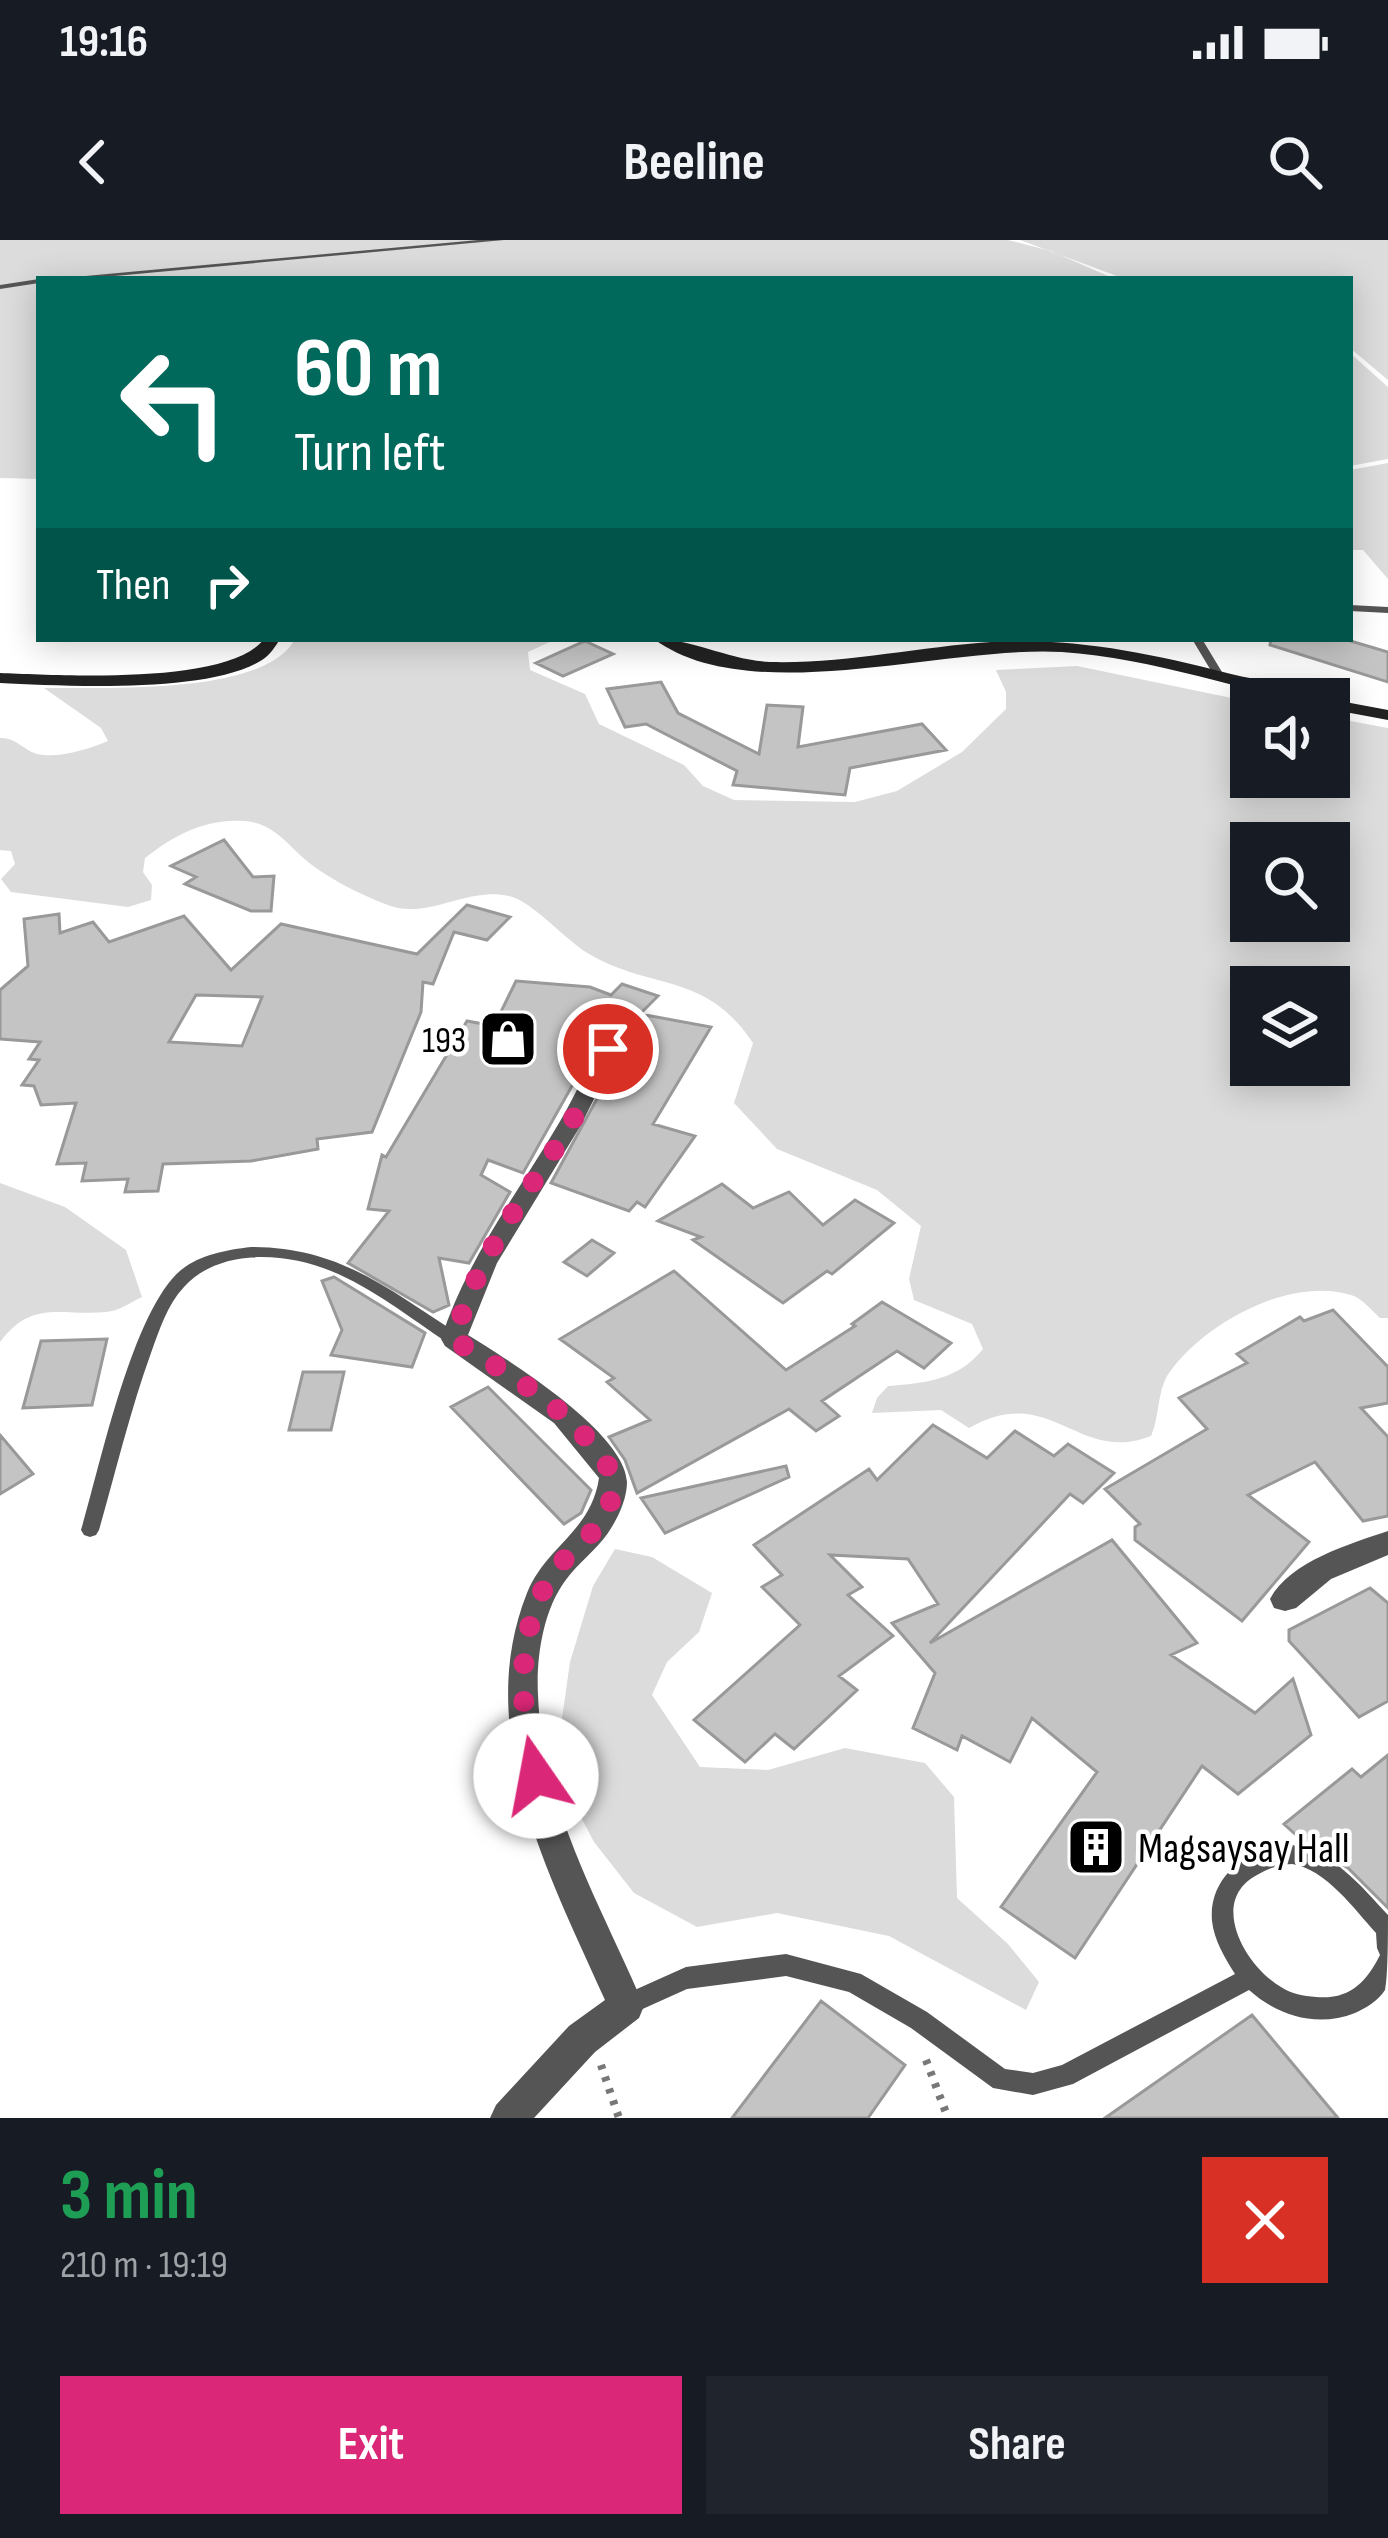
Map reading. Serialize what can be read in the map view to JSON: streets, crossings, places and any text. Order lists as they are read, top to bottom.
{
  "places": {
    "shop": ["193"],
    "building": ["Magsaysay Hall"]
  },
  "page": {
    "status": "19:16",
    "header": "Beeline",
    "turn": ["60 m", "Turn left"],
    "then": "Then",
    "heading": ["3 min", "210 m · 19:19"],
    "buttons": ["Exit", "Share"]
  }
}
